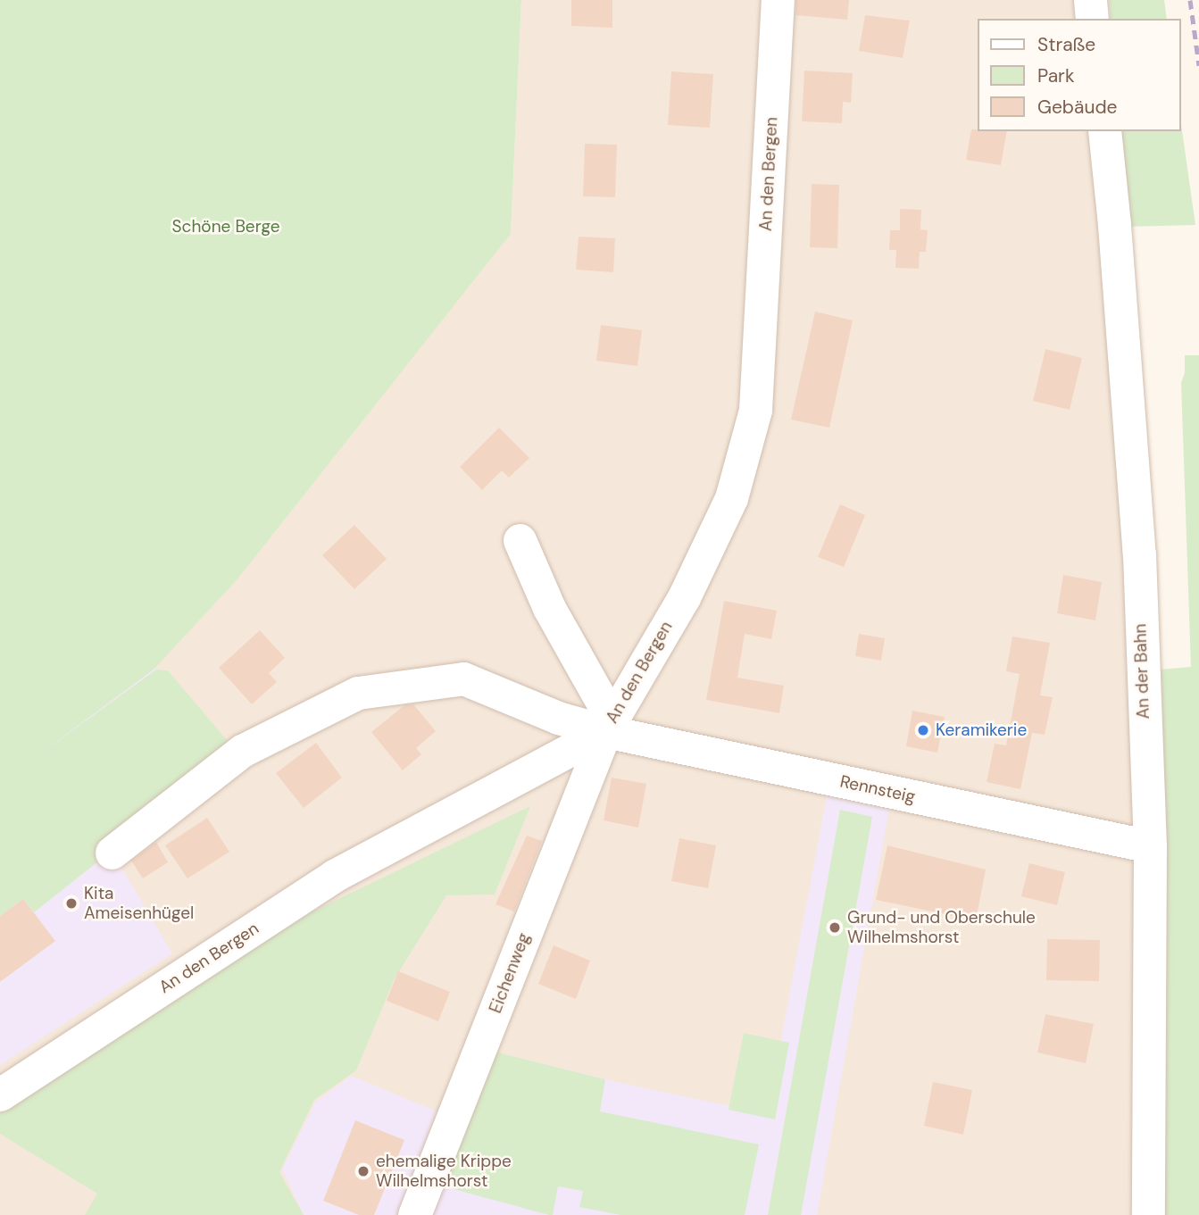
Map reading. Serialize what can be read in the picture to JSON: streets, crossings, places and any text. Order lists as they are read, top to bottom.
{
  "streets": {
    "street": [
      "An den Bergen",
      "An der Bahn",
      "Rennsteig",
      "Eichenweg"
    ]
  },
  "crossings": [
    ["An den Bergen", "Rennsteig"],
    ["An den Bergen", "Eichenweg"],
    ["An der Bahn", "Rennsteig"],
    ["Rennsteig", "Eichenweg"]
  ],
  "parks": ["Schöne Berge"],
  "places": [
    "Keramikerie",
    "Kita Ameisenhügel",
    "Grund- und Oberschule Wilhelmshorst",
    "ehemalige Krippe Wilhelmshorst"
  ],
  "legend": ["Straße", "Park", "Gebäude"]
}
